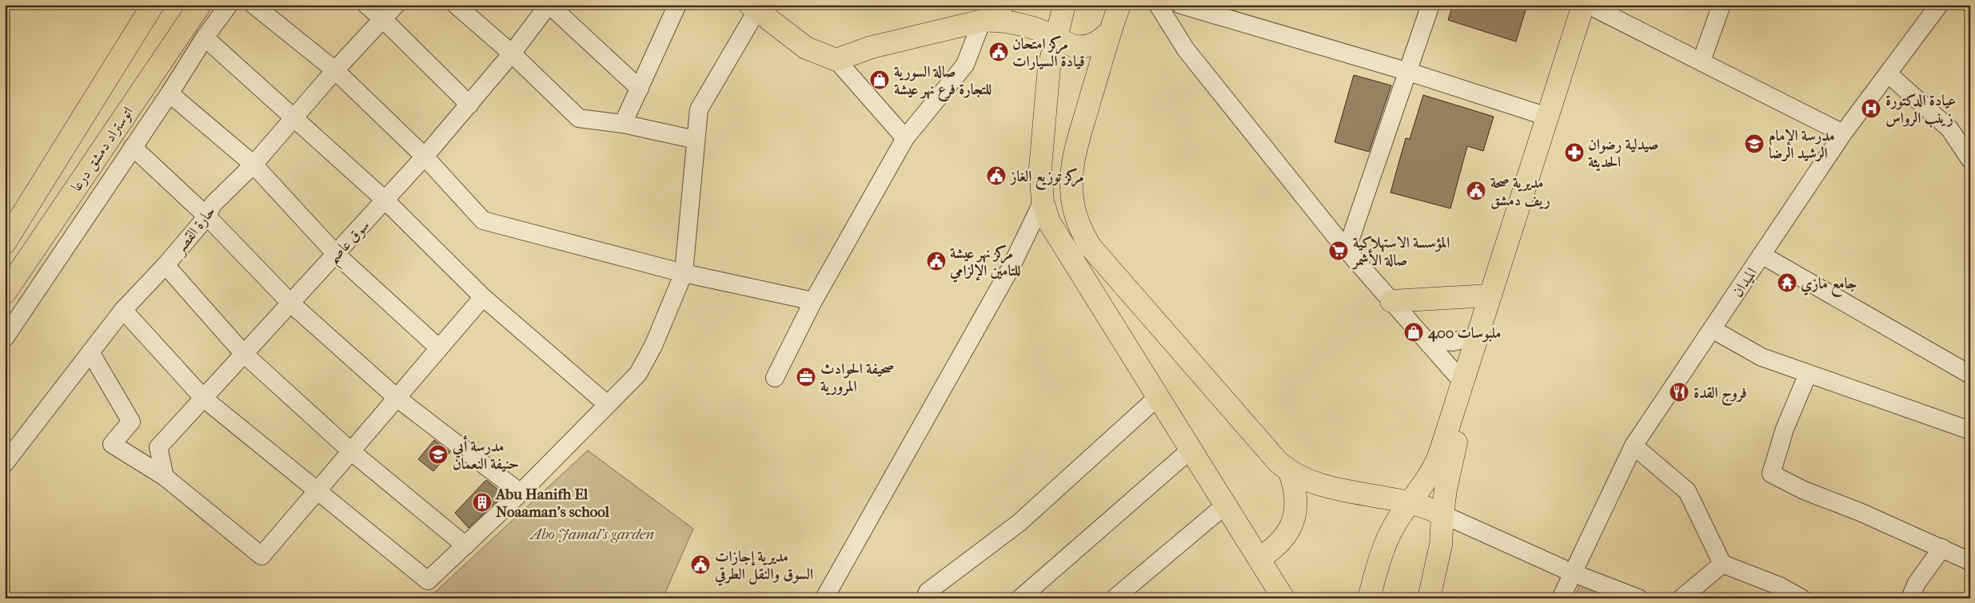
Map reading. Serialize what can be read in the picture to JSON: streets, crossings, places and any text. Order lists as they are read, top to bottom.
{
  "streets": {
    "main road": ["اتوستراد دمشق درعا"],
    "street": ["حارة القصر", "سوق عاصم", "الميدان"]
  },
  "parks": ["Abo Jamal's garden"],
  "places": {
    "public building": [
      "مركز امتحان قيادة السيارات",
      "مركز توزيع الغاز",
      "مديرية صحة ريف دمشق",
      "مركز نهر عيشة للتامين الإلزامي",
      "مديرية إجازات السوق والنقل الطرقي"
    ],
    "shop": ["صالة السورية للتجارة فرع نهر عيشة", "ملبوسات 400"],
    "hospital": ["عيادة الدكتورة زينب الرواس"],
    "school or university": ["مدرسة الإمام الرشيد الرضا", "مدرسة أبي حنيفة النعمان"],
    "pharmacy": ["صيدلية رضوان الحديثة"],
    "supermarket": ["المؤسسة الاستهلاكية صالة الأشمر"],
    "temple": ["جامع مازي"],
    "office": ["صحيفة الحوادث المرورية"],
    "restaurant": ["فروج القدة"],
    "building": ["Abu Hanifh El Noaaman's school"]
  }
}
